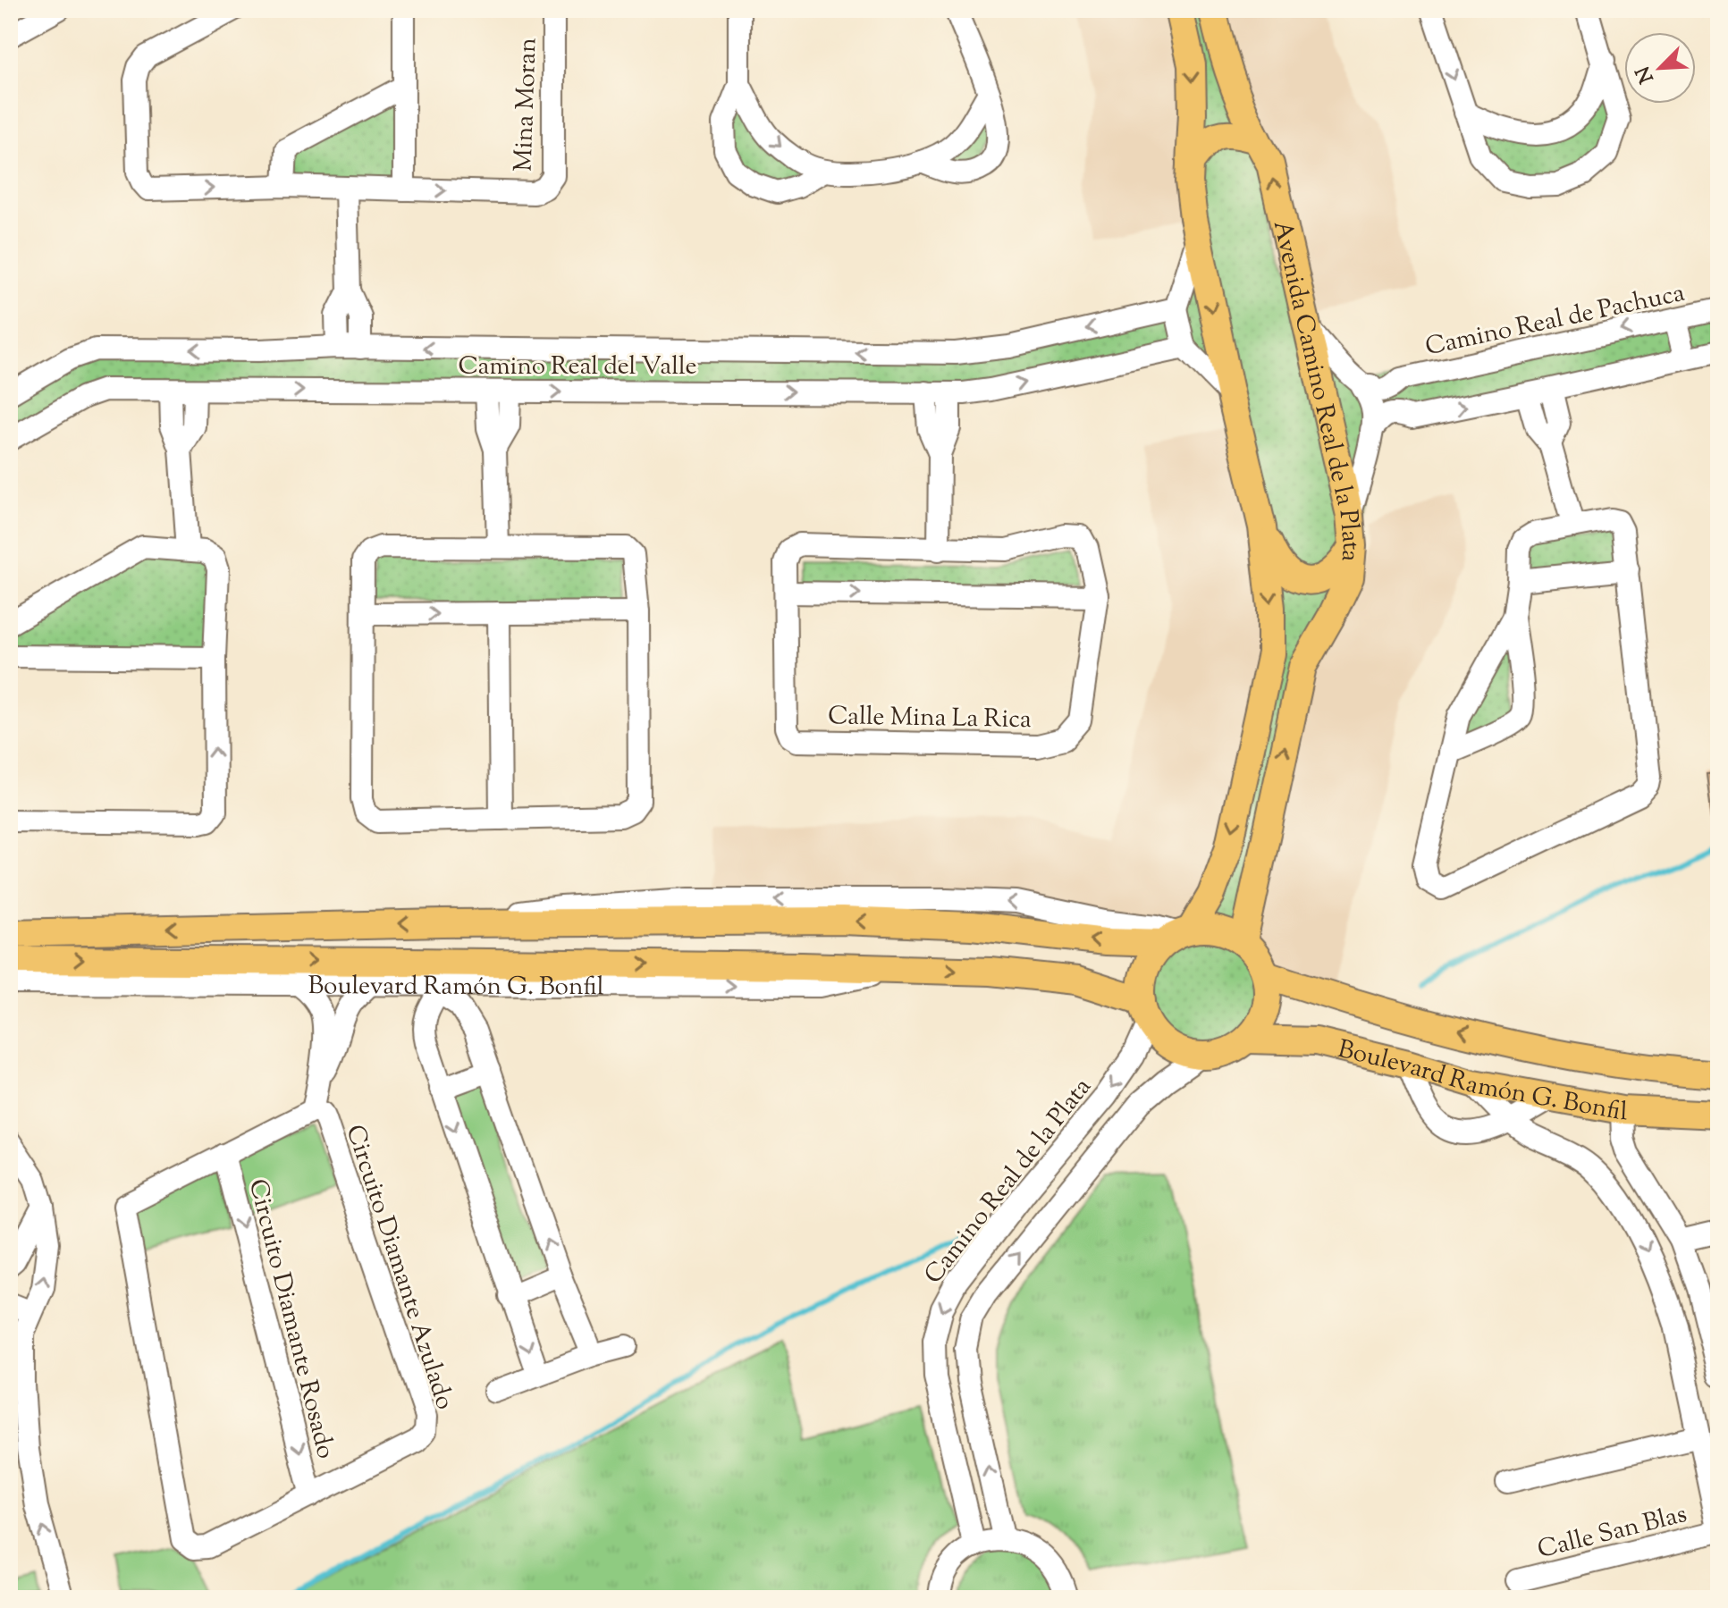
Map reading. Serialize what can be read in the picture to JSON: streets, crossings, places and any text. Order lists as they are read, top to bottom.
{
  "streets": {
    "main road": ["Avenida Camino Real de la Plata", "Boulevard Ramón G. Bonfil"],
    "street": [
      "Mina Moran",
      "Camino Real de Pachuca",
      "Camino Real del Valle",
      "Calle Mina La Rica",
      "Camino Real de la Plata",
      "Circuito Diamante Azulado",
      "Circuito Diamante Rosado",
      "Calle San Blas"
    ]
  },
  "crossings": [
    ["Avenida Camino Real de la Plata", "Boulevard Ramón G. Bonfil"],
    ["Avenida Camino Real de la Plata", "Camino Real de la Plata"],
    ["Boulevard Ramón G. Bonfil", "Camino Real de la Plata"],
    ["Circuito Diamante Azulado", "Circuito Diamante Rosado"]
  ],
  "one_way": ["Circuito Diamante Rosado"],
  "north": "bottom left"
}
